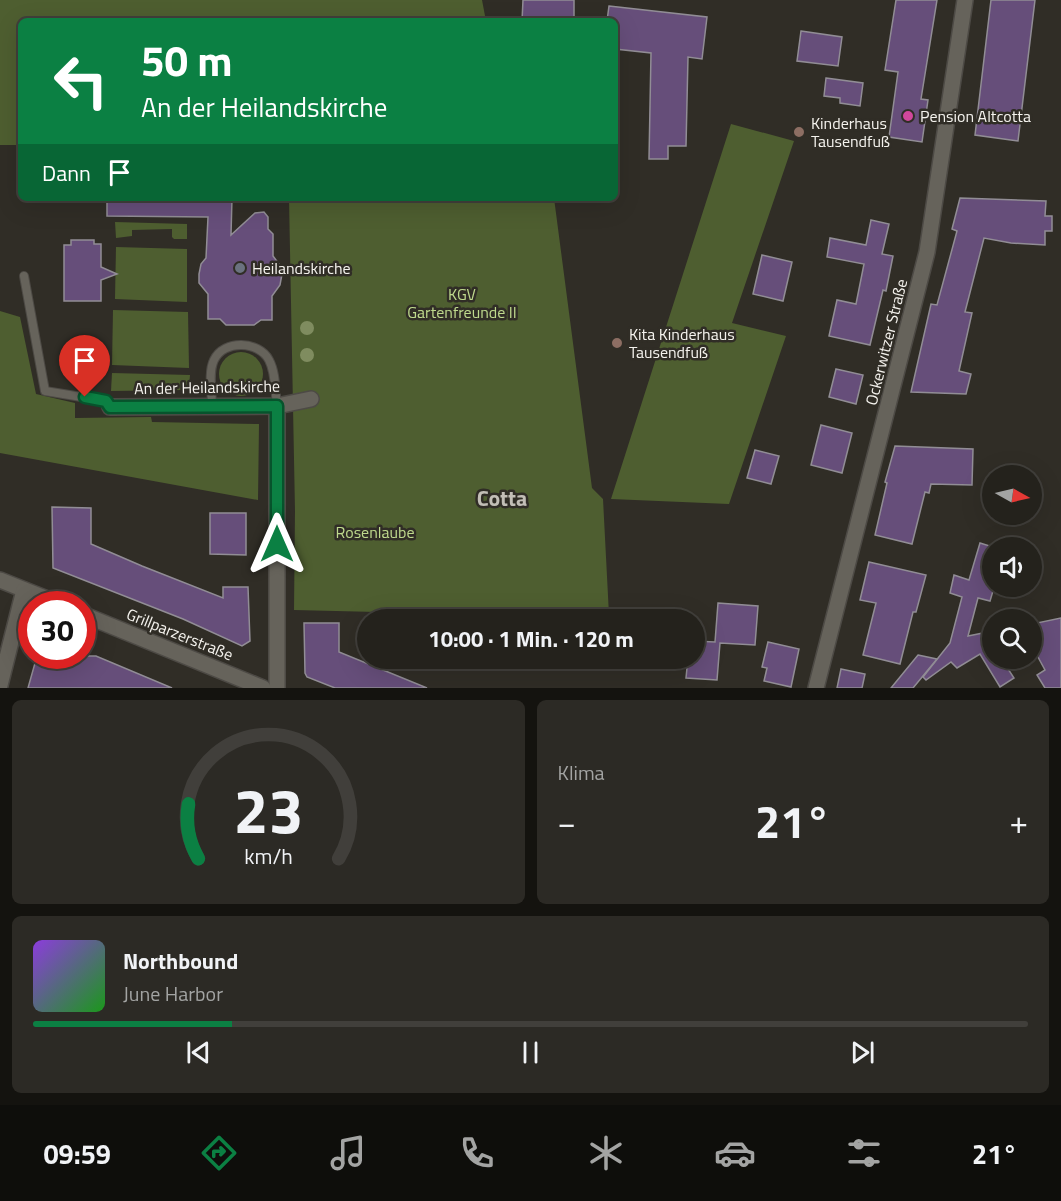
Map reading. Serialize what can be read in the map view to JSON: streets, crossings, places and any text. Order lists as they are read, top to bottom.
{
  "streets": {
    "street": ["Ockerwitzer Straße", "An der Heilandskirche", "Grillparzerstraße"]
  },
  "districts": ["Cotta"],
  "parks": ["KGV Gartenfreunde II", "Rosenlaube"],
  "places": [
    "Pension Altcotta",
    "Kinderhaus Tausendfuß",
    "Heilandskirche",
    "Kita Kinderhaus Tausendfuß"
  ],
  "north": "right",
  "page": {
    "turn": ["50 m", "An der Heilandskirche"],
    "then": "Dann",
    "limit": "30",
    "trip": "10:00 · 1 Min. · 120 m",
    "tile": "Klima",
    "heat": ["−", "21°", "+"],
    "song": ["Northbound", "June Harbor"],
    "tabs": ["09:59", "21°"],
    "gauge": ["23", "km/h"]
  }
}
